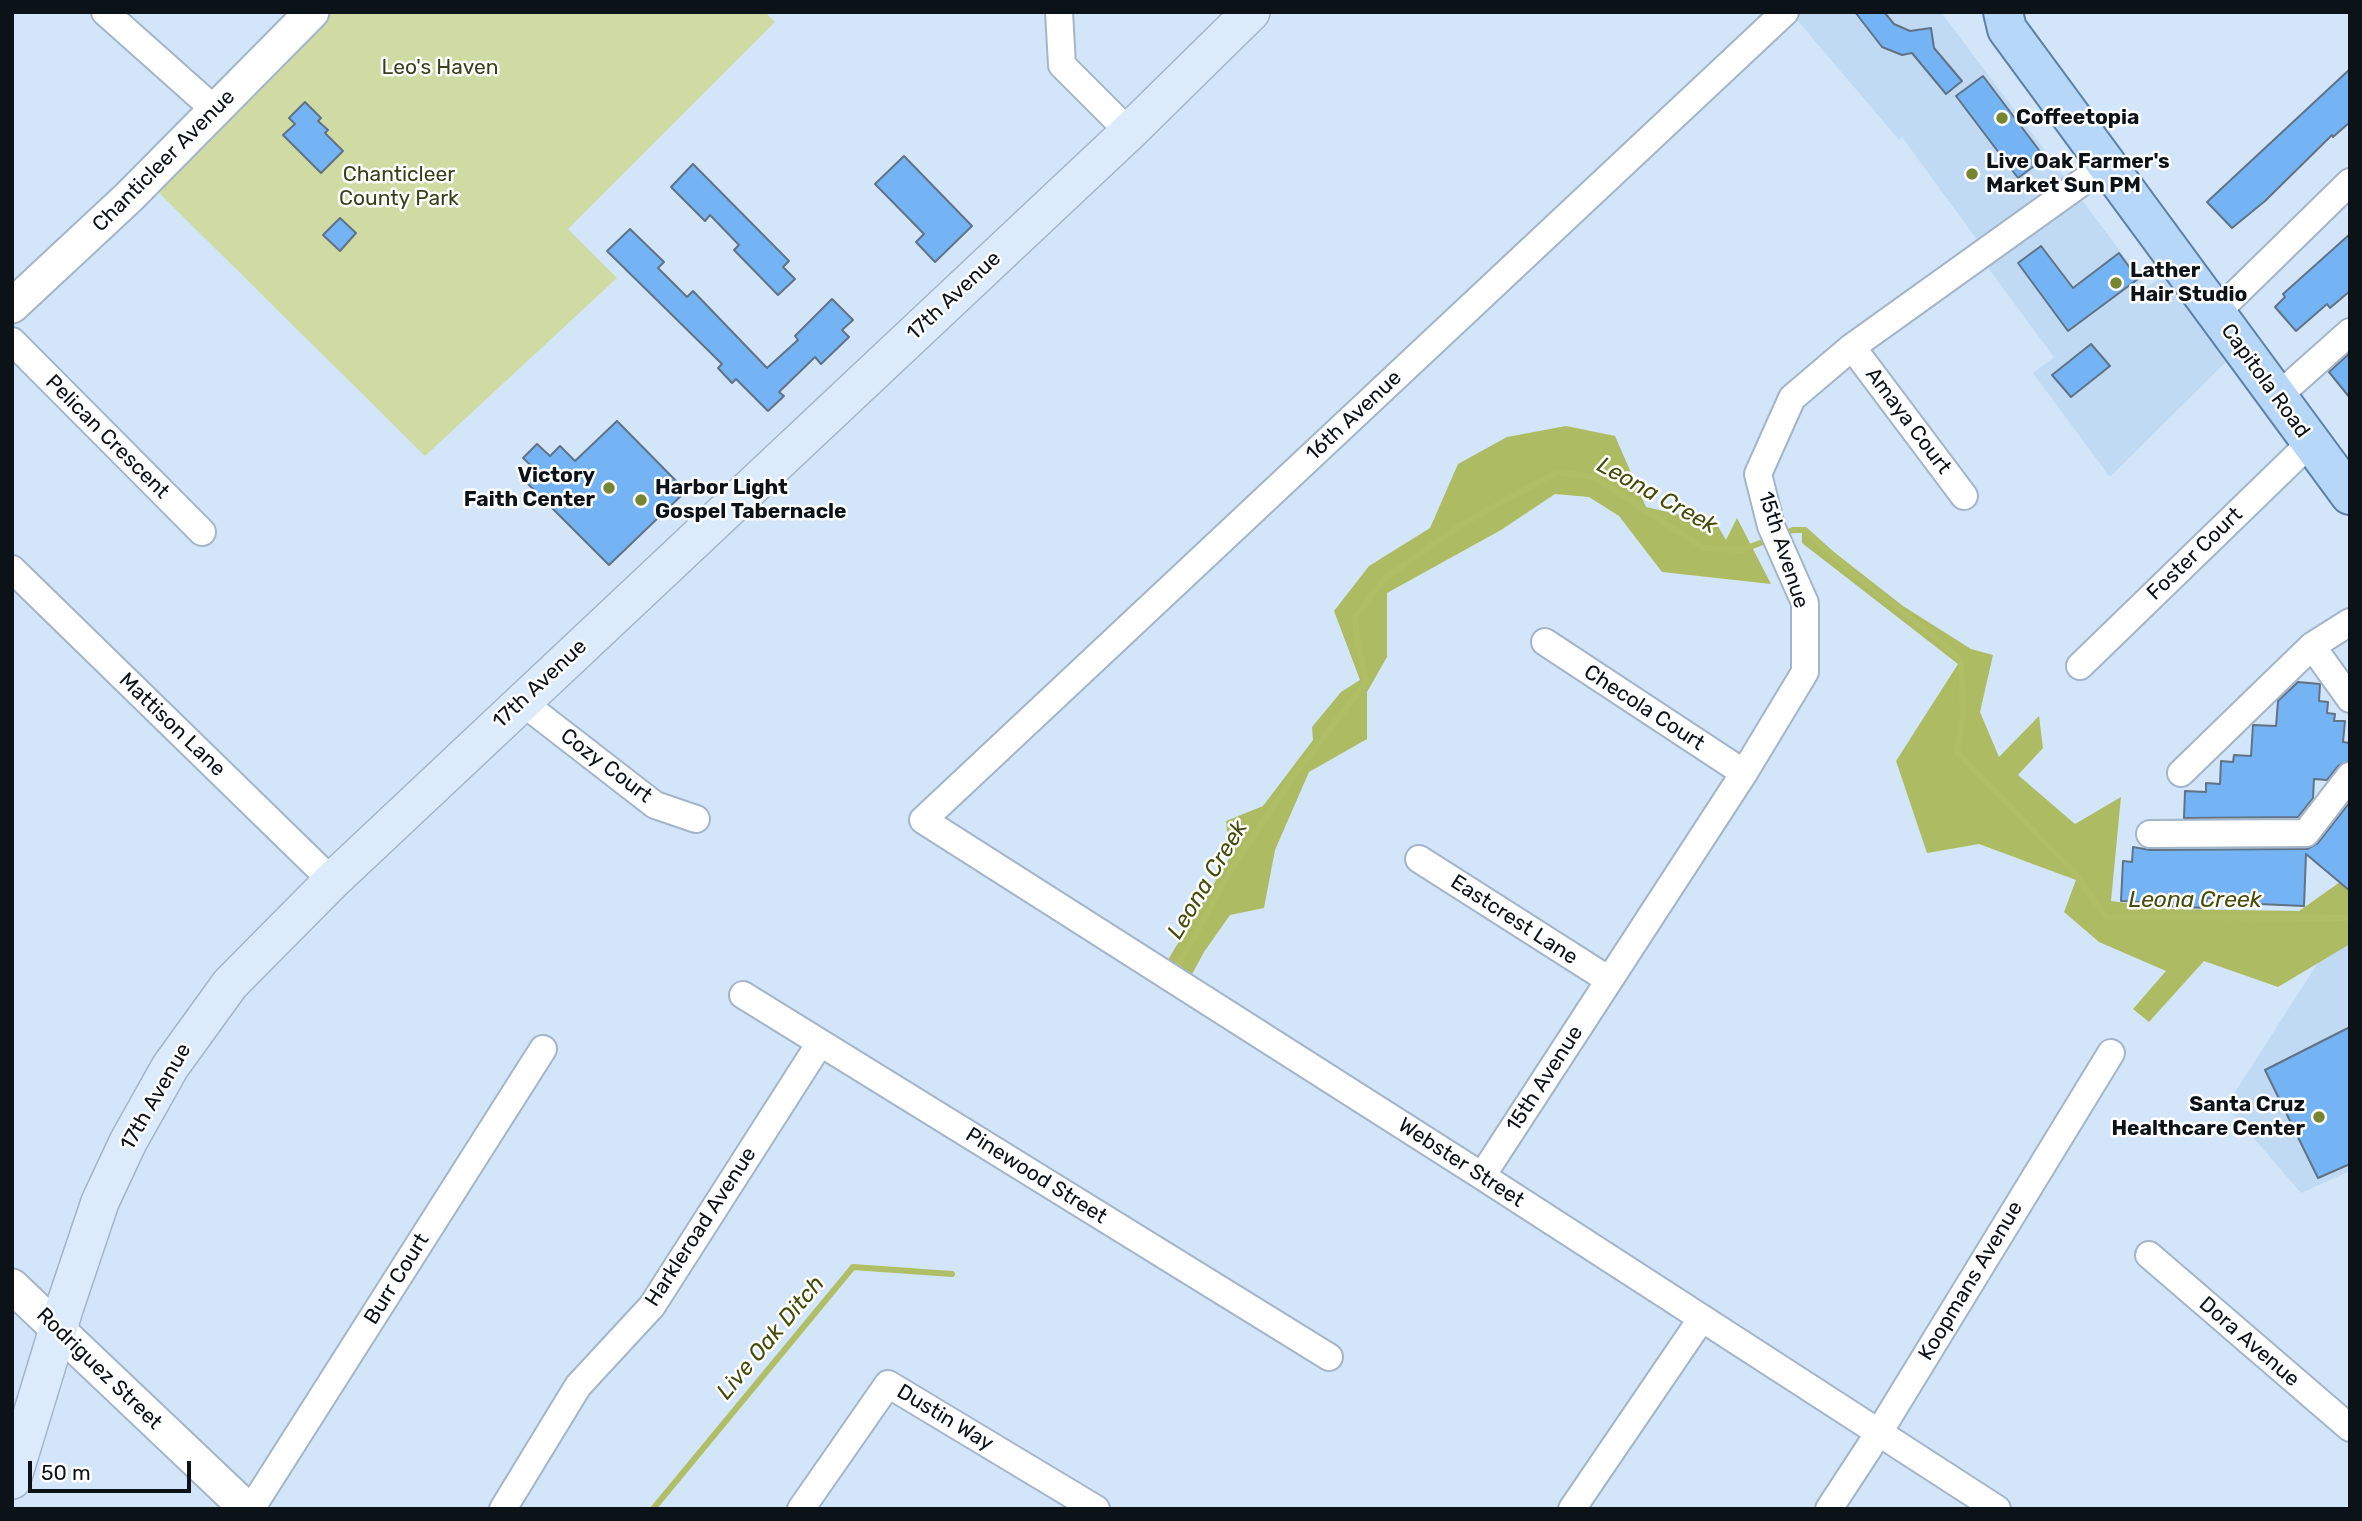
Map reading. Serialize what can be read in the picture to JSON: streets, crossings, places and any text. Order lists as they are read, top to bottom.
{
  "streets": {
    "main road": ["17th Avenue", "Capitola Road"],
    "street": [
      "Chanticleer Avenue",
      "16th Avenue",
      "Amaya Court",
      "Pelican Crescent",
      "15th Avenue",
      "Foster Court",
      "Checola Court",
      "Mattison Lane",
      "Cozy Court",
      "Eastcrest Lane",
      "Webster Street",
      "Pinewood Street",
      "Harkleroad Avenue",
      "Burr Court",
      "Koopmans Avenue",
      "Dora Avenue",
      "Rodriguez Street",
      "Dustin Way"
    ]
  },
  "crossings": [
    ["17th Avenue", "Mattison Lane"],
    ["17th Avenue", "Cozy Court"],
    ["17th Avenue", "Rodriguez Street"],
    ["Capitola Road", "15th Avenue"],
    ["Capitola Road", "Foster Court"],
    ["16th Avenue", "Webster Street"],
    ["Amaya Court", "15th Avenue"],
    ["15th Avenue", "Checola Court"],
    ["15th Avenue", "Eastcrest Lane"],
    ["15th Avenue", "Webster Street"],
    ["Webster Street", "Koopmans Avenue"],
    ["Pinewood Street", "Harkleroad Avenue"],
    ["Burr Court", "Rodriguez Street"]
  ],
  "water": ["Leona Creek", "Live Oak Ditch"],
  "parks": ["Leo's Haven", "Chanticleer County Park"],
  "places": [
    "Coffeetopia",
    "Live Oak Farmer's Market Sun PM",
    "Lather Hair Studio",
    "Victory Faith Center",
    "Harbor Light Gospel Tabernacle",
    "Santa Cruz Healthcare Center"
  ],
  "scale_bar": "50 m"
}
